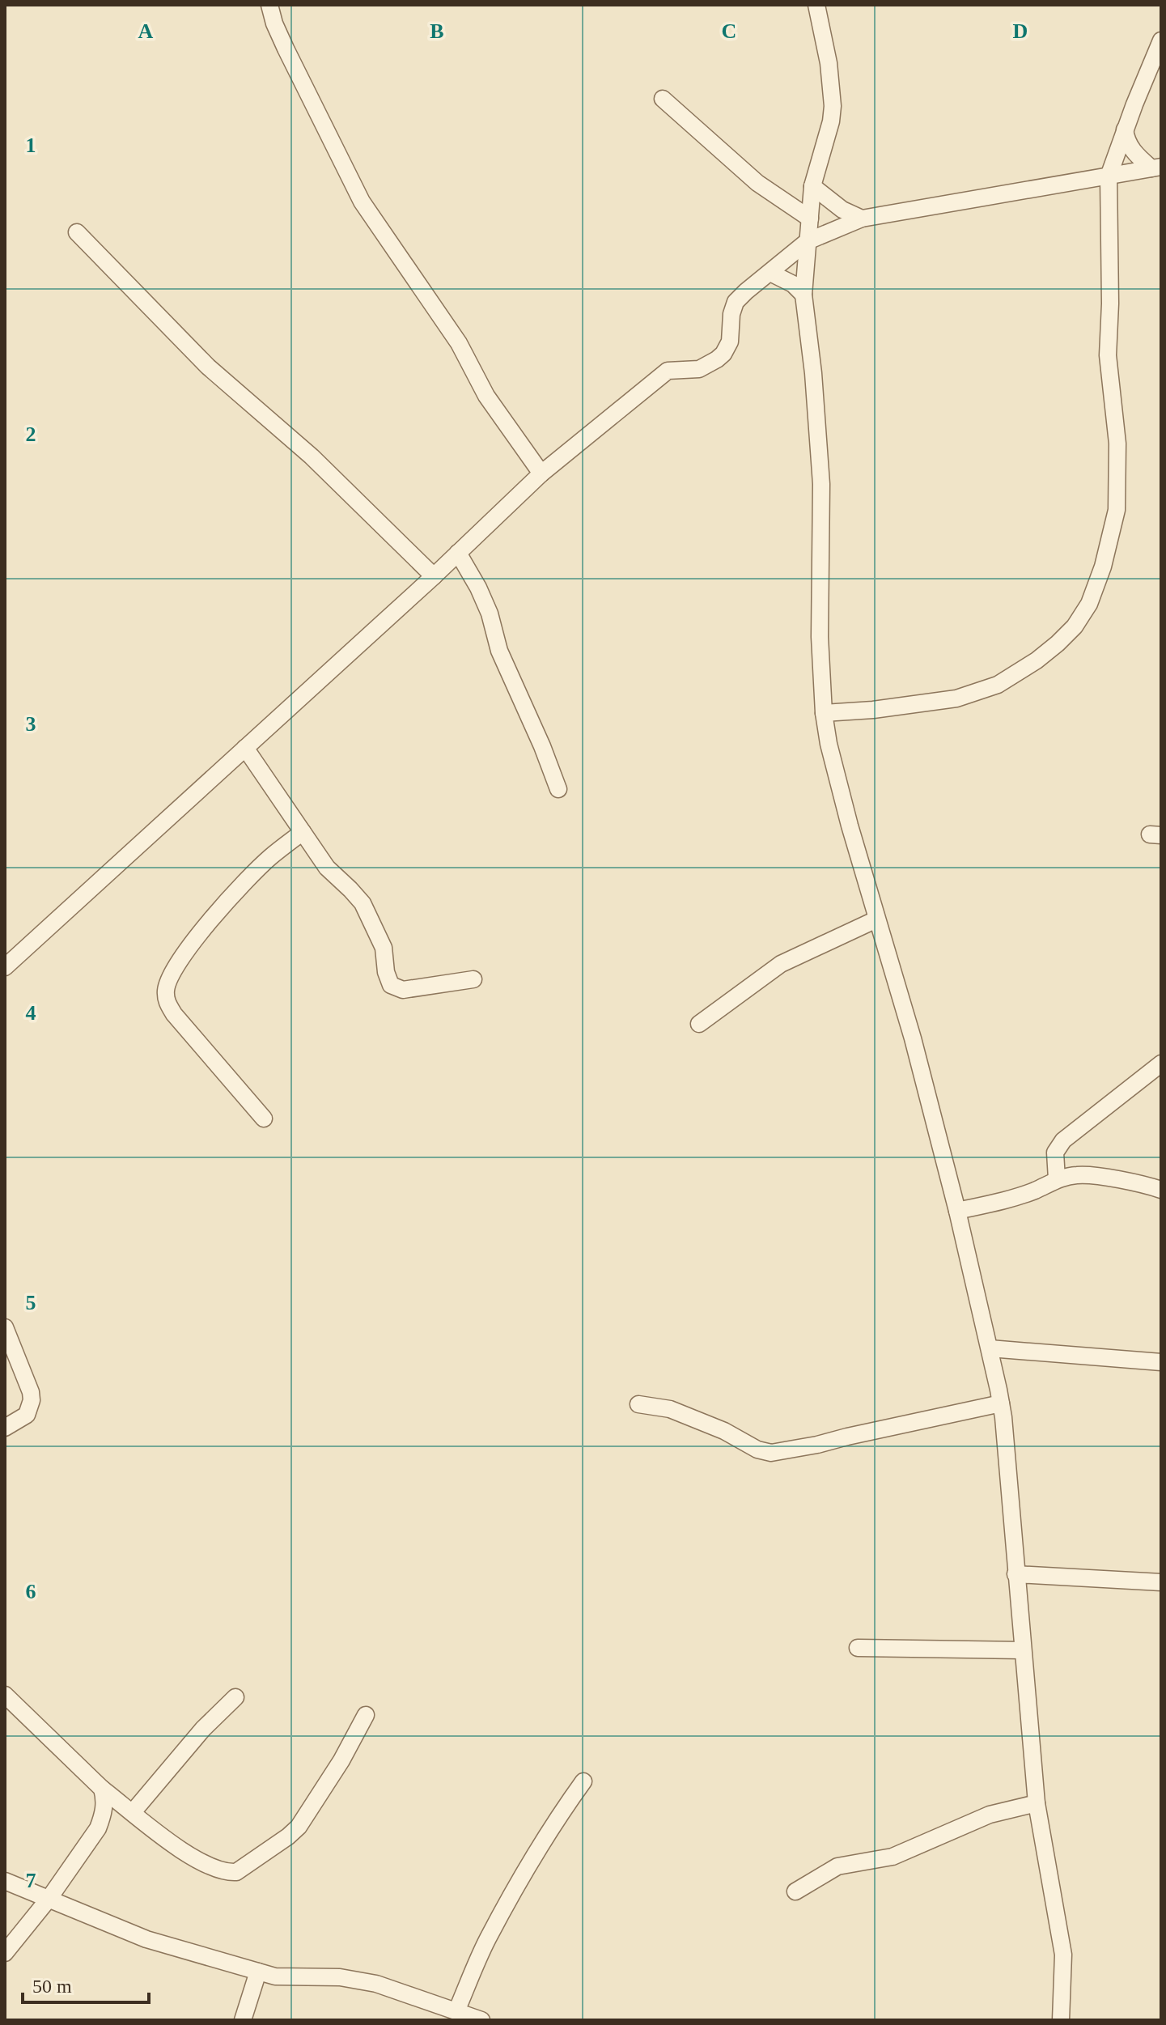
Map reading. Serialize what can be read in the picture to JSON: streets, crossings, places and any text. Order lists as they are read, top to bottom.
{
  "scale_bar": "50 m",
  "grid": {
    "columns": [
      "A",
      "B",
      "C",
      "D"
    ],
    "rows": [
      "1",
      "2",
      "3",
      "4",
      "5",
      "6",
      "7"
    ]
  }
}
